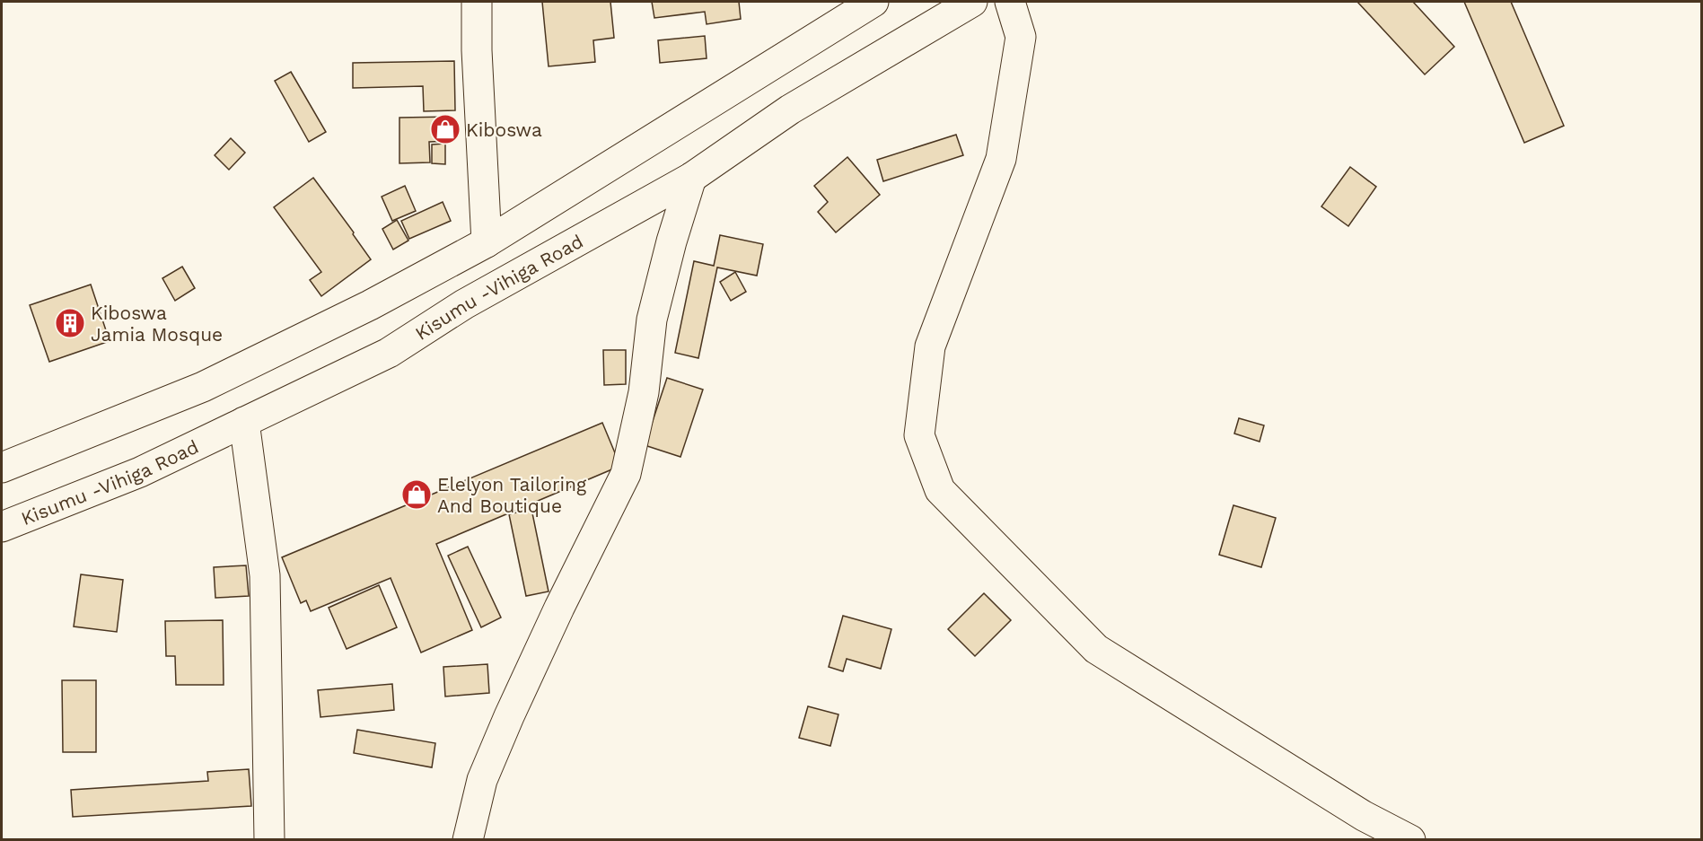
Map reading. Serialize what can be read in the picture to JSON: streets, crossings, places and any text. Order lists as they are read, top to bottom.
{
  "streets": {
    "main road": ["Kisumu -Vihiga Road"]
  },
  "places": {
    "shop": ["Kiboswa", "Elelyon Tailoring And Boutique"],
    "building": ["Kiboswa Jamia Mosque"]
  }
}
